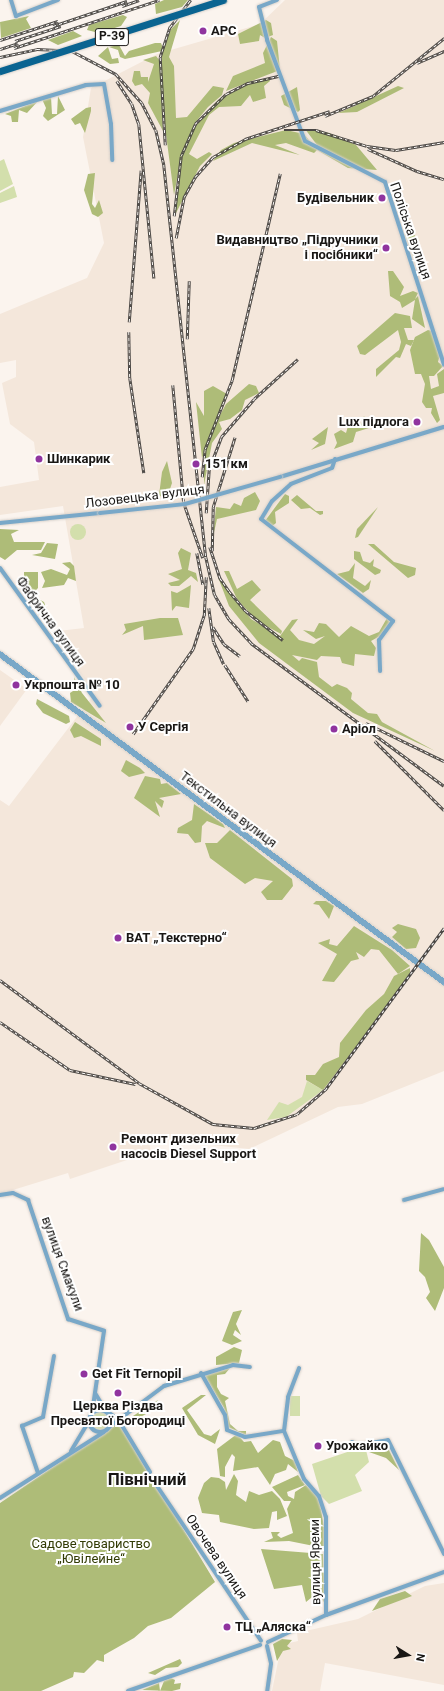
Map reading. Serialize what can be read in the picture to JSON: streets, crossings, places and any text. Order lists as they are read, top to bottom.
{
  "streets": {
    "main road": ["Р-39"],
    "street": [
      "Поліська вулиця",
      "Лозовецька вулиця",
      "Фабрична вулиця",
      "Текстильна вулиця",
      "вулиця Смакули",
      "Овочева вулиця",
      "вулиця Яреми"
    ]
  },
  "districts": ["Північний"],
  "parks": ["Садове товариство „Ювілейне“"],
  "places": [
    "АРС",
    "Будівельник",
    "Видавництво „Підручники і посібники“",
    "Lux підлога",
    "Шинкарик",
    "151 км",
    "Укрпошта № 10",
    "У Сергія",
    "Аріол",
    "ВАТ „Текстерно“",
    "Ремонт дизельних насосів Diesel Support",
    "Get Fit Ternopil",
    "Церква Різдва Пресвятої Богородиці",
    "Урожайко",
    "ТЦ „Аляска“"
  ],
  "north": "right"
}
